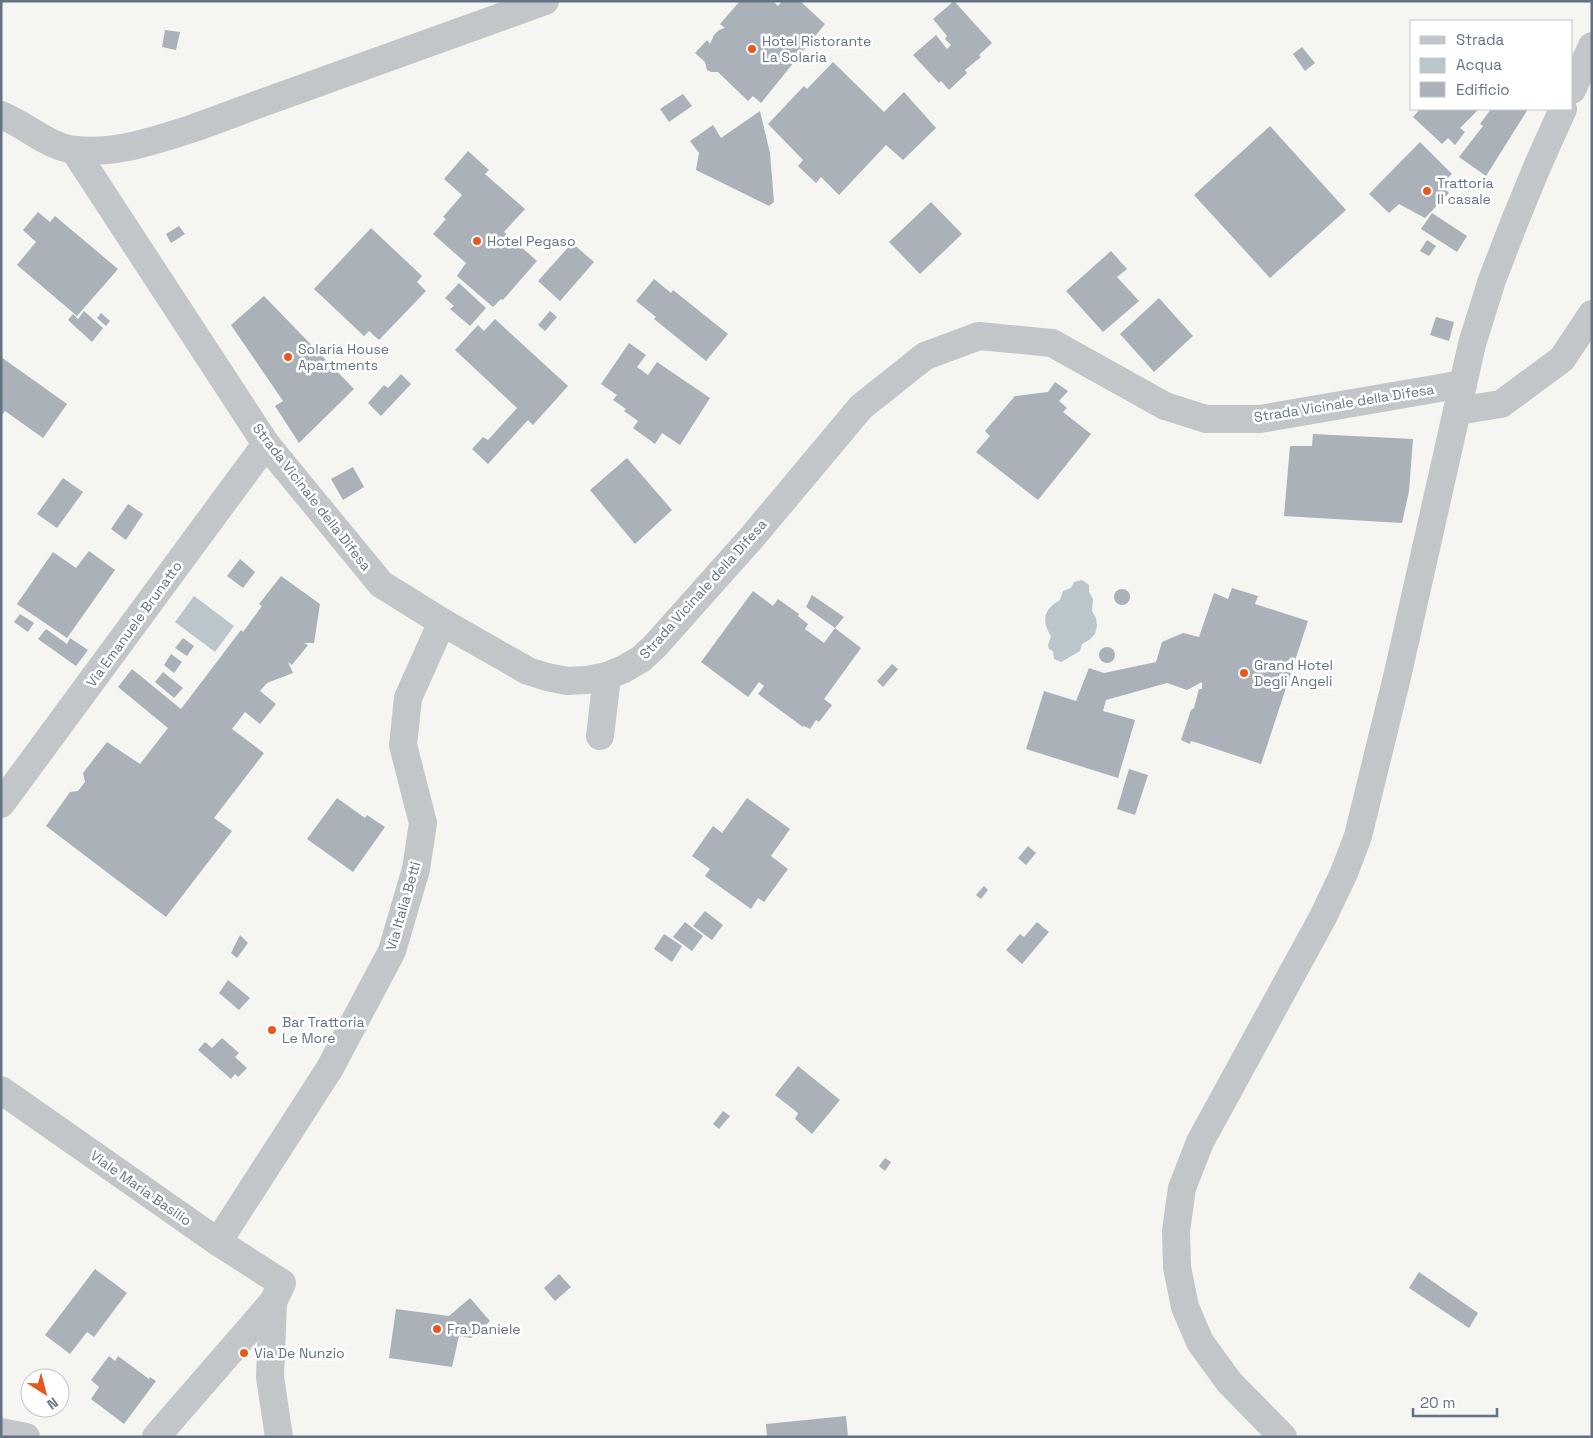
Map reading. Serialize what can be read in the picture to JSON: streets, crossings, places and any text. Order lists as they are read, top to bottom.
{
  "streets": {
    "street": [
      "Strada Vicinale della Difesa",
      "Via Emanuele Brunatto",
      "Via Italia Betti",
      "Viale Maria Basilio"
    ]
  },
  "crossings": [
    ["Strada Vicinale della Difesa", "Via Emanuele Brunatto"],
    ["Strada Vicinale della Difesa", "Via Italia Betti"],
    ["Via Italia Betti", "Viale Maria Basilio"]
  ],
  "places": [
    "Hotel Ristorante La Solaria",
    "Trattoria Il casale",
    "Hotel Pegaso",
    "Solaria House Apartments",
    "Grand Hotel Degli Angeli",
    "Bar Trattoria Le More",
    "Fra Daniele",
    "Via De Nunzio"
  ],
  "legend": ["Strada", "Acqua", "Edificio"],
  "scale_bar": "20 m",
  "north": "bottom right"
}
